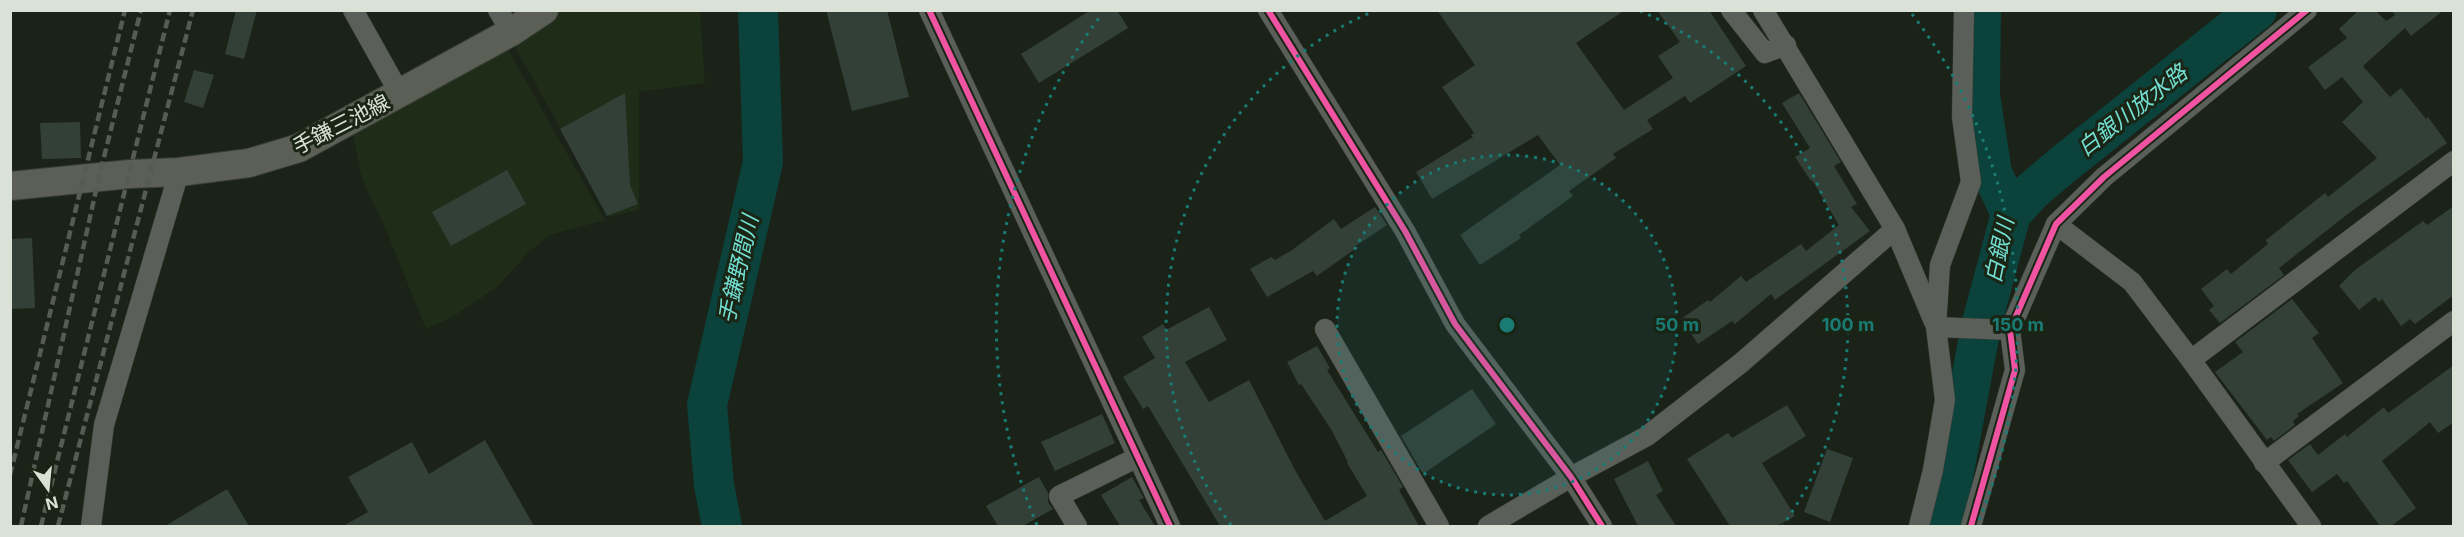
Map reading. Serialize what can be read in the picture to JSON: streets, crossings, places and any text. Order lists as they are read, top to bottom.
{
  "streets": {
    "main road": ["手鎌三池線"]
  },
  "water": ["白銀川放水路", "白銀川", "手鎌野間川"],
  "north": "bottom",
  "rings": ["50 m", "100 m", "150 m"]
}
